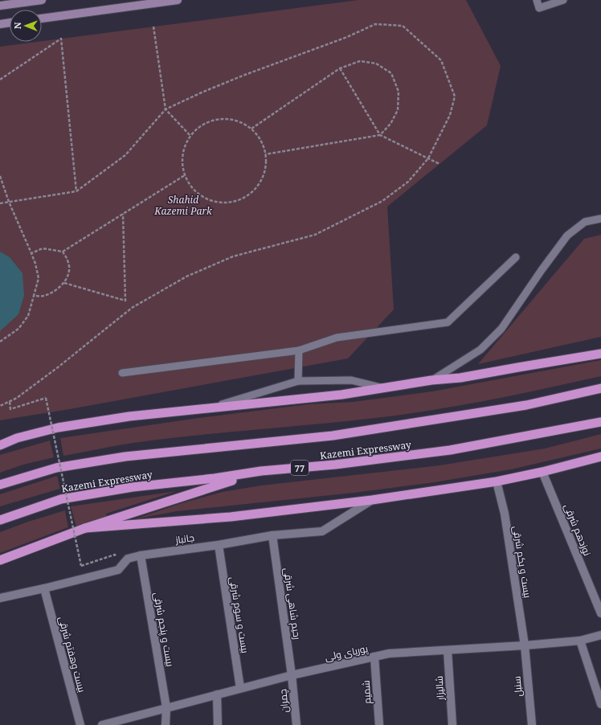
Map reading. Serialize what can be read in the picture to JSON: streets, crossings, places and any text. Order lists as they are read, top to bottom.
{
  "streets": {
    "highway": ["Kazemi Expressway", "77"],
    "street": [
      "نوزدهم شرقی",
      "جانباز",
      "بیست و یکم شرقی",
      "رحیم شاهی شرقی",
      "بیست و سوم شرقی",
      "بیست و پنجم شرقی",
      "پوریای ولی",
      "بیست وهفتم شرقی",
      "سنبل",
      "شالیزار",
      "شمیم",
      "چمران"
    ]
  },
  "crossings": [
    ["جانباز", "رحیم شاهی شرقی"],
    ["جانباز", "بیست و سوم شرقی"],
    ["جانباز", "بیست و پنجم شرقی"],
    ["جانباز", "بیست وهفتم شرقی"],
    ["بیست و یکم شرقی", "پوریای ولی"],
    ["بیست و یکم شرقی", "سنبل"],
    ["رحیم شاهی شرقی", "پوریای ولی"],
    ["رحیم شاهی شرقی", "چمران"],
    ["بیست و سوم شرقی", "پوریای ولی"],
    ["بیست و پنجم شرقی", "پوریای ولی"],
    ["پوریای ولی", "سنبل"],
    ["پوریای ولی", "شالیزار"],
    ["پوریای ولی", "شمیم"],
    ["پوریای ولی", "چمران"]
  ],
  "parks": ["Shahid Kazemi Park"],
  "north": "left"
}
